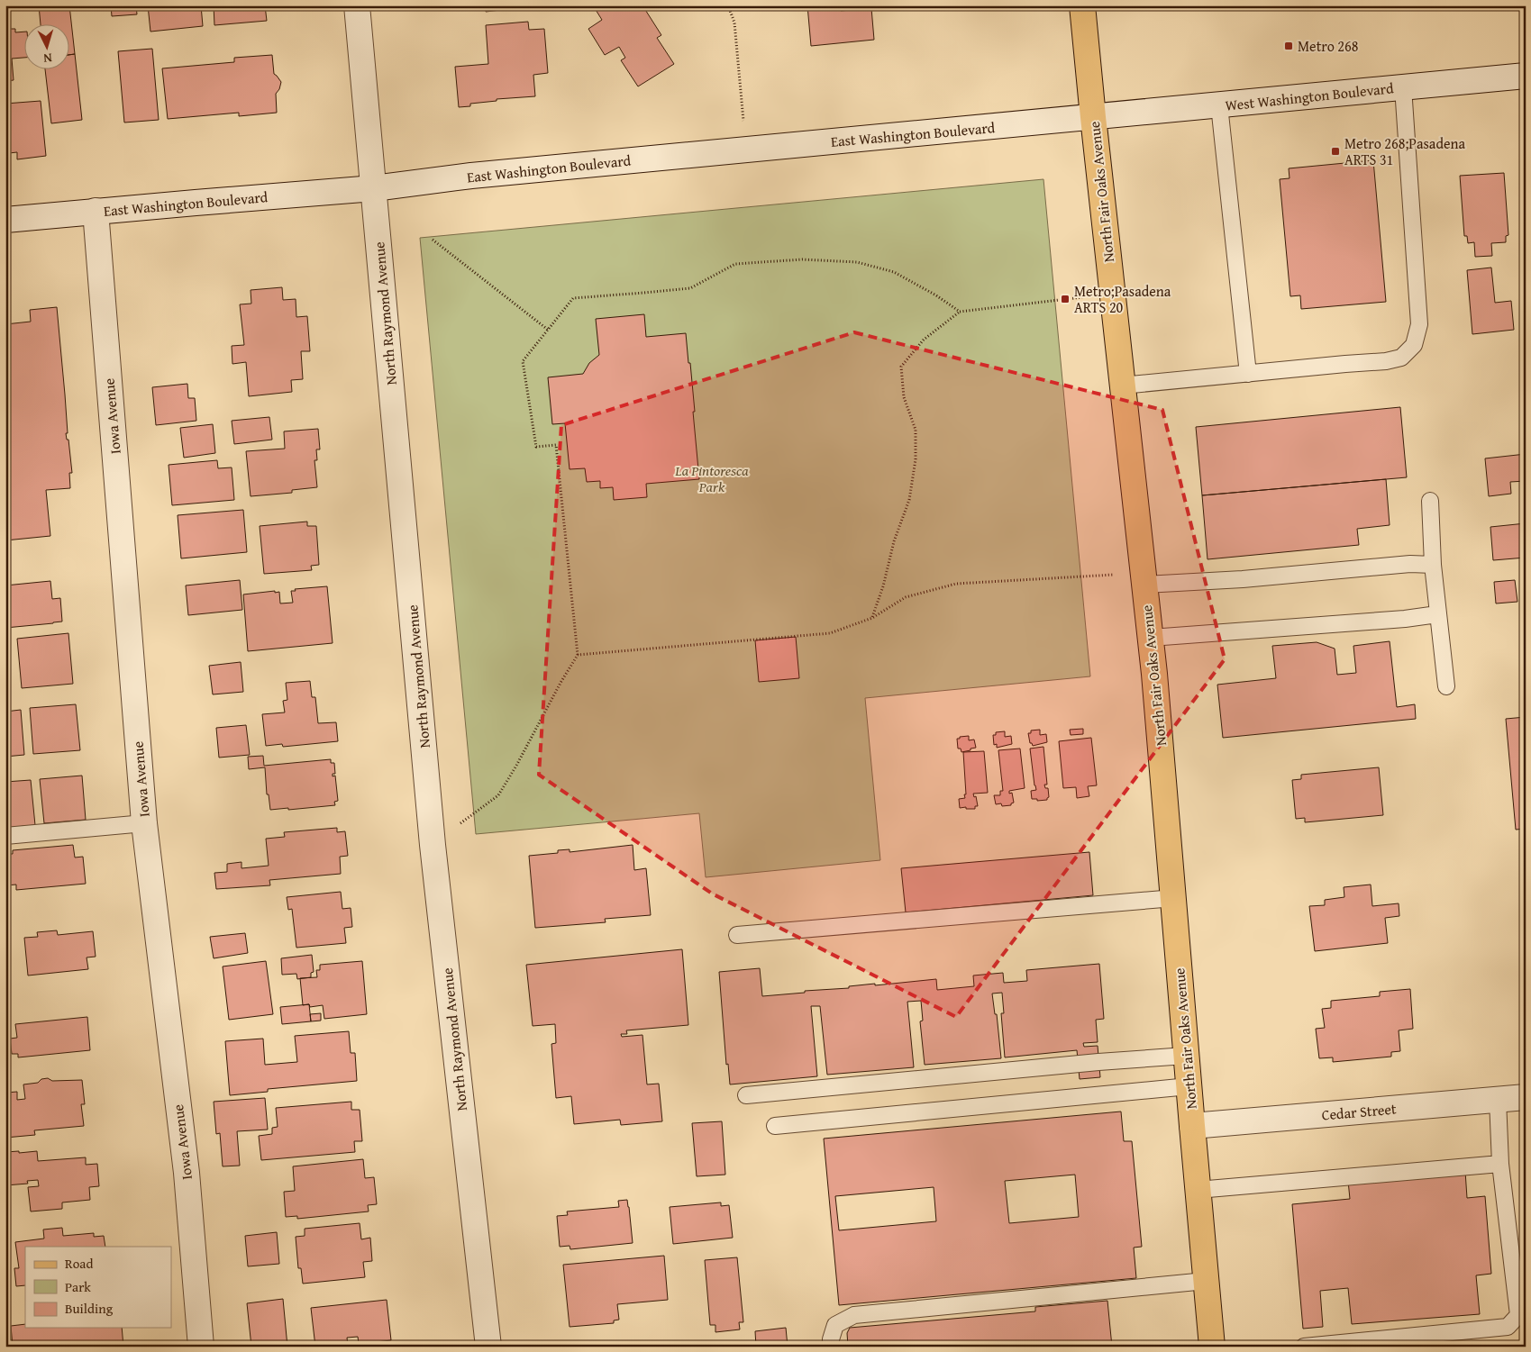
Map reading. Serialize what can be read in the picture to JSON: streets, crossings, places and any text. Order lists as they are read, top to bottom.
{
  "streets": {
    "main road": ["North Fair Oaks Avenue"],
    "street": [
      "West Washington Boulevard",
      "East Washington Boulevard",
      "North Raymond Avenue",
      "Iowa Avenue",
      "Cedar Street"
    ]
  },
  "crossings": [
    ["West Washington Boulevard", "East Washington Boulevard"],
    ["West Washington Boulevard", "North Fair Oaks Avenue"],
    ["East Washington Boulevard", "North Fair Oaks Avenue"],
    ["East Washington Boulevard", "North Raymond Avenue"],
    ["East Washington Boulevard", "Iowa Avenue"],
    ["North Fair Oaks Avenue", "Cedar Street"]
  ],
  "parks": ["La Pintoresca Park"],
  "places": {
    "transit": ["Metro 268", "Metro 268;Pasadena ARTS 31", "Metro;Pasadena ARTS 20"]
  },
  "legend": ["Road", "Park", "Building"],
  "north": "bottom"
}
